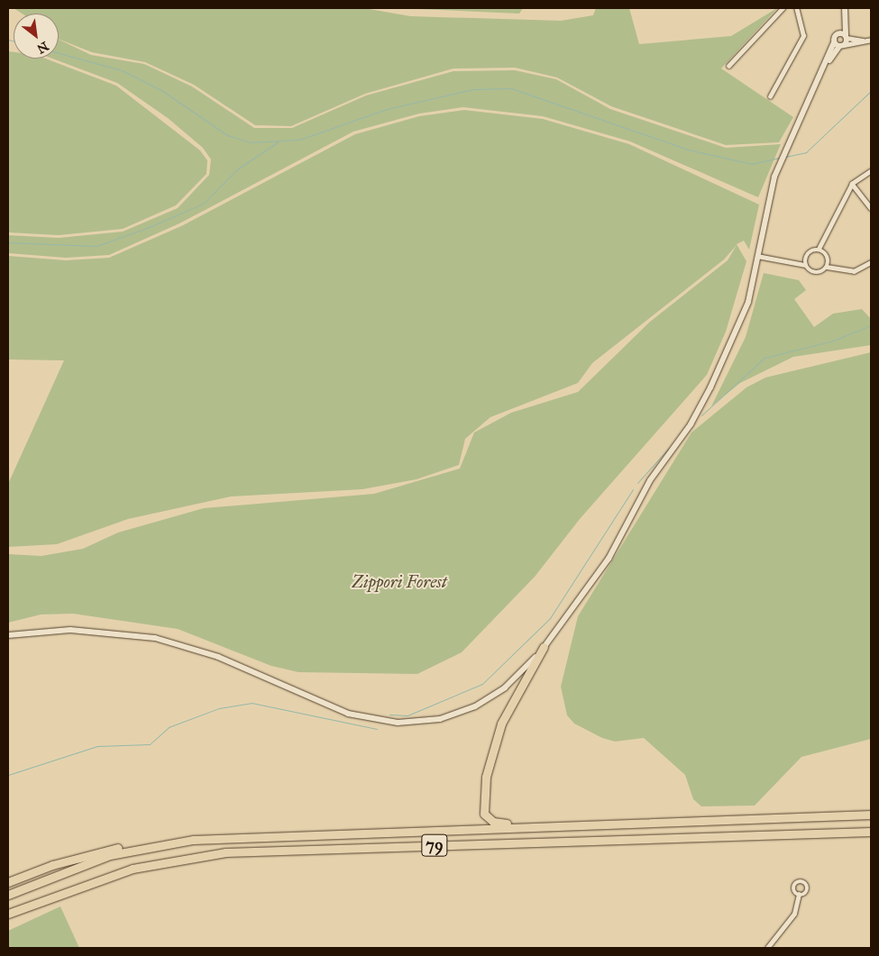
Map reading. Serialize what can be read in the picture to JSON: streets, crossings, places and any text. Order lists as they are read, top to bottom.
{
  "streets": {
    "highway": ["79"]
  },
  "parks": ["Zippori Forest"],
  "north": "bottom right"
}
